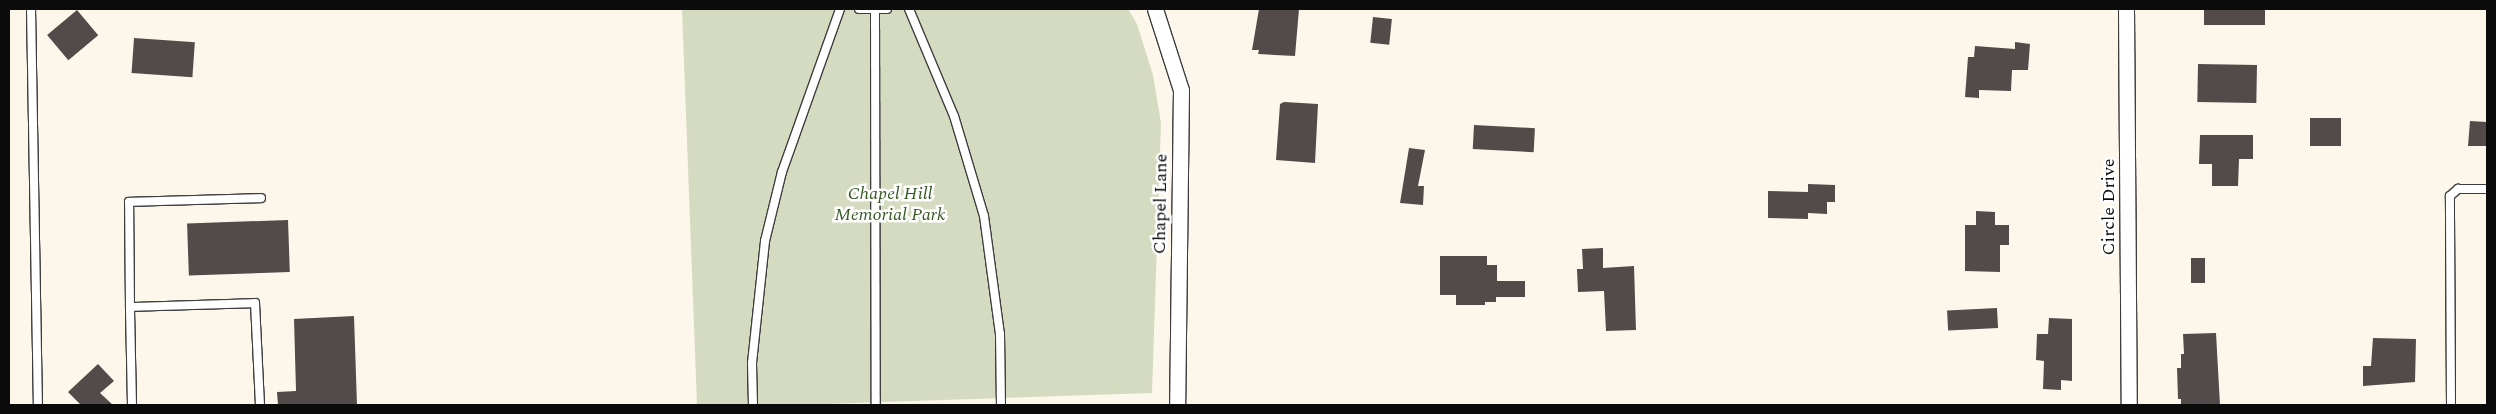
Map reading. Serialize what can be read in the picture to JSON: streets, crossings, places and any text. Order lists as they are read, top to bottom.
{
  "streets": {
    "street": ["Chapel Lane", "Circle Drive"]
  },
  "parks": ["Chapel Hill Memorial Park"]
}
